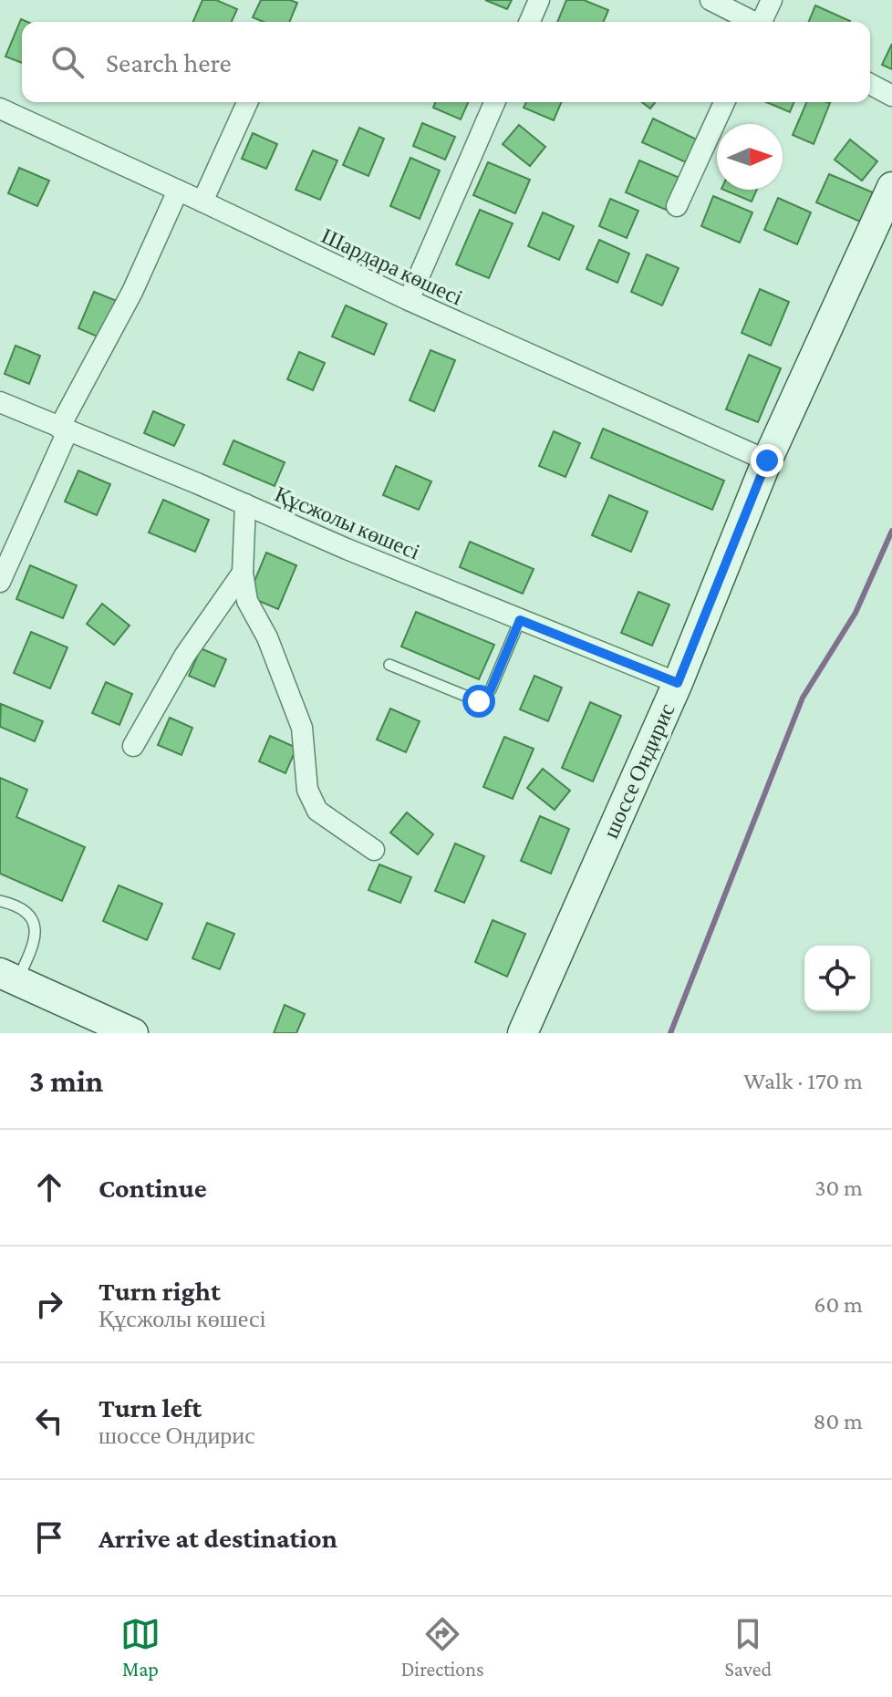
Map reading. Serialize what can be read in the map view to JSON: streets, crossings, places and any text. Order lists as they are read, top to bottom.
{
  "streets": {
    "main road": ["шоссе Ондирис"],
    "street": ["Шардара көшесі", "Құсжолы көшесі"]
  },
  "crossings": [
    ["Шардара көшесі", "шоссе Ондирис"],
    ["Құсжолы көшесі", "шоссе Ондирис"]
  ],
  "north": "right",
  "page": {
    "search": "Search here",
    "heading": ["3 min", "Walk · 170 m"],
    "list": [
      ["Continue", "30 m"],
      ["Turn right", "Құсжолы көшесі", "60 m"],
      ["Turn left", "шоссе Ондирис", "80 m"],
      "Arrive at destination"
    ],
    "nav": ["Map", "Directions", "Saved"]
  }
}
